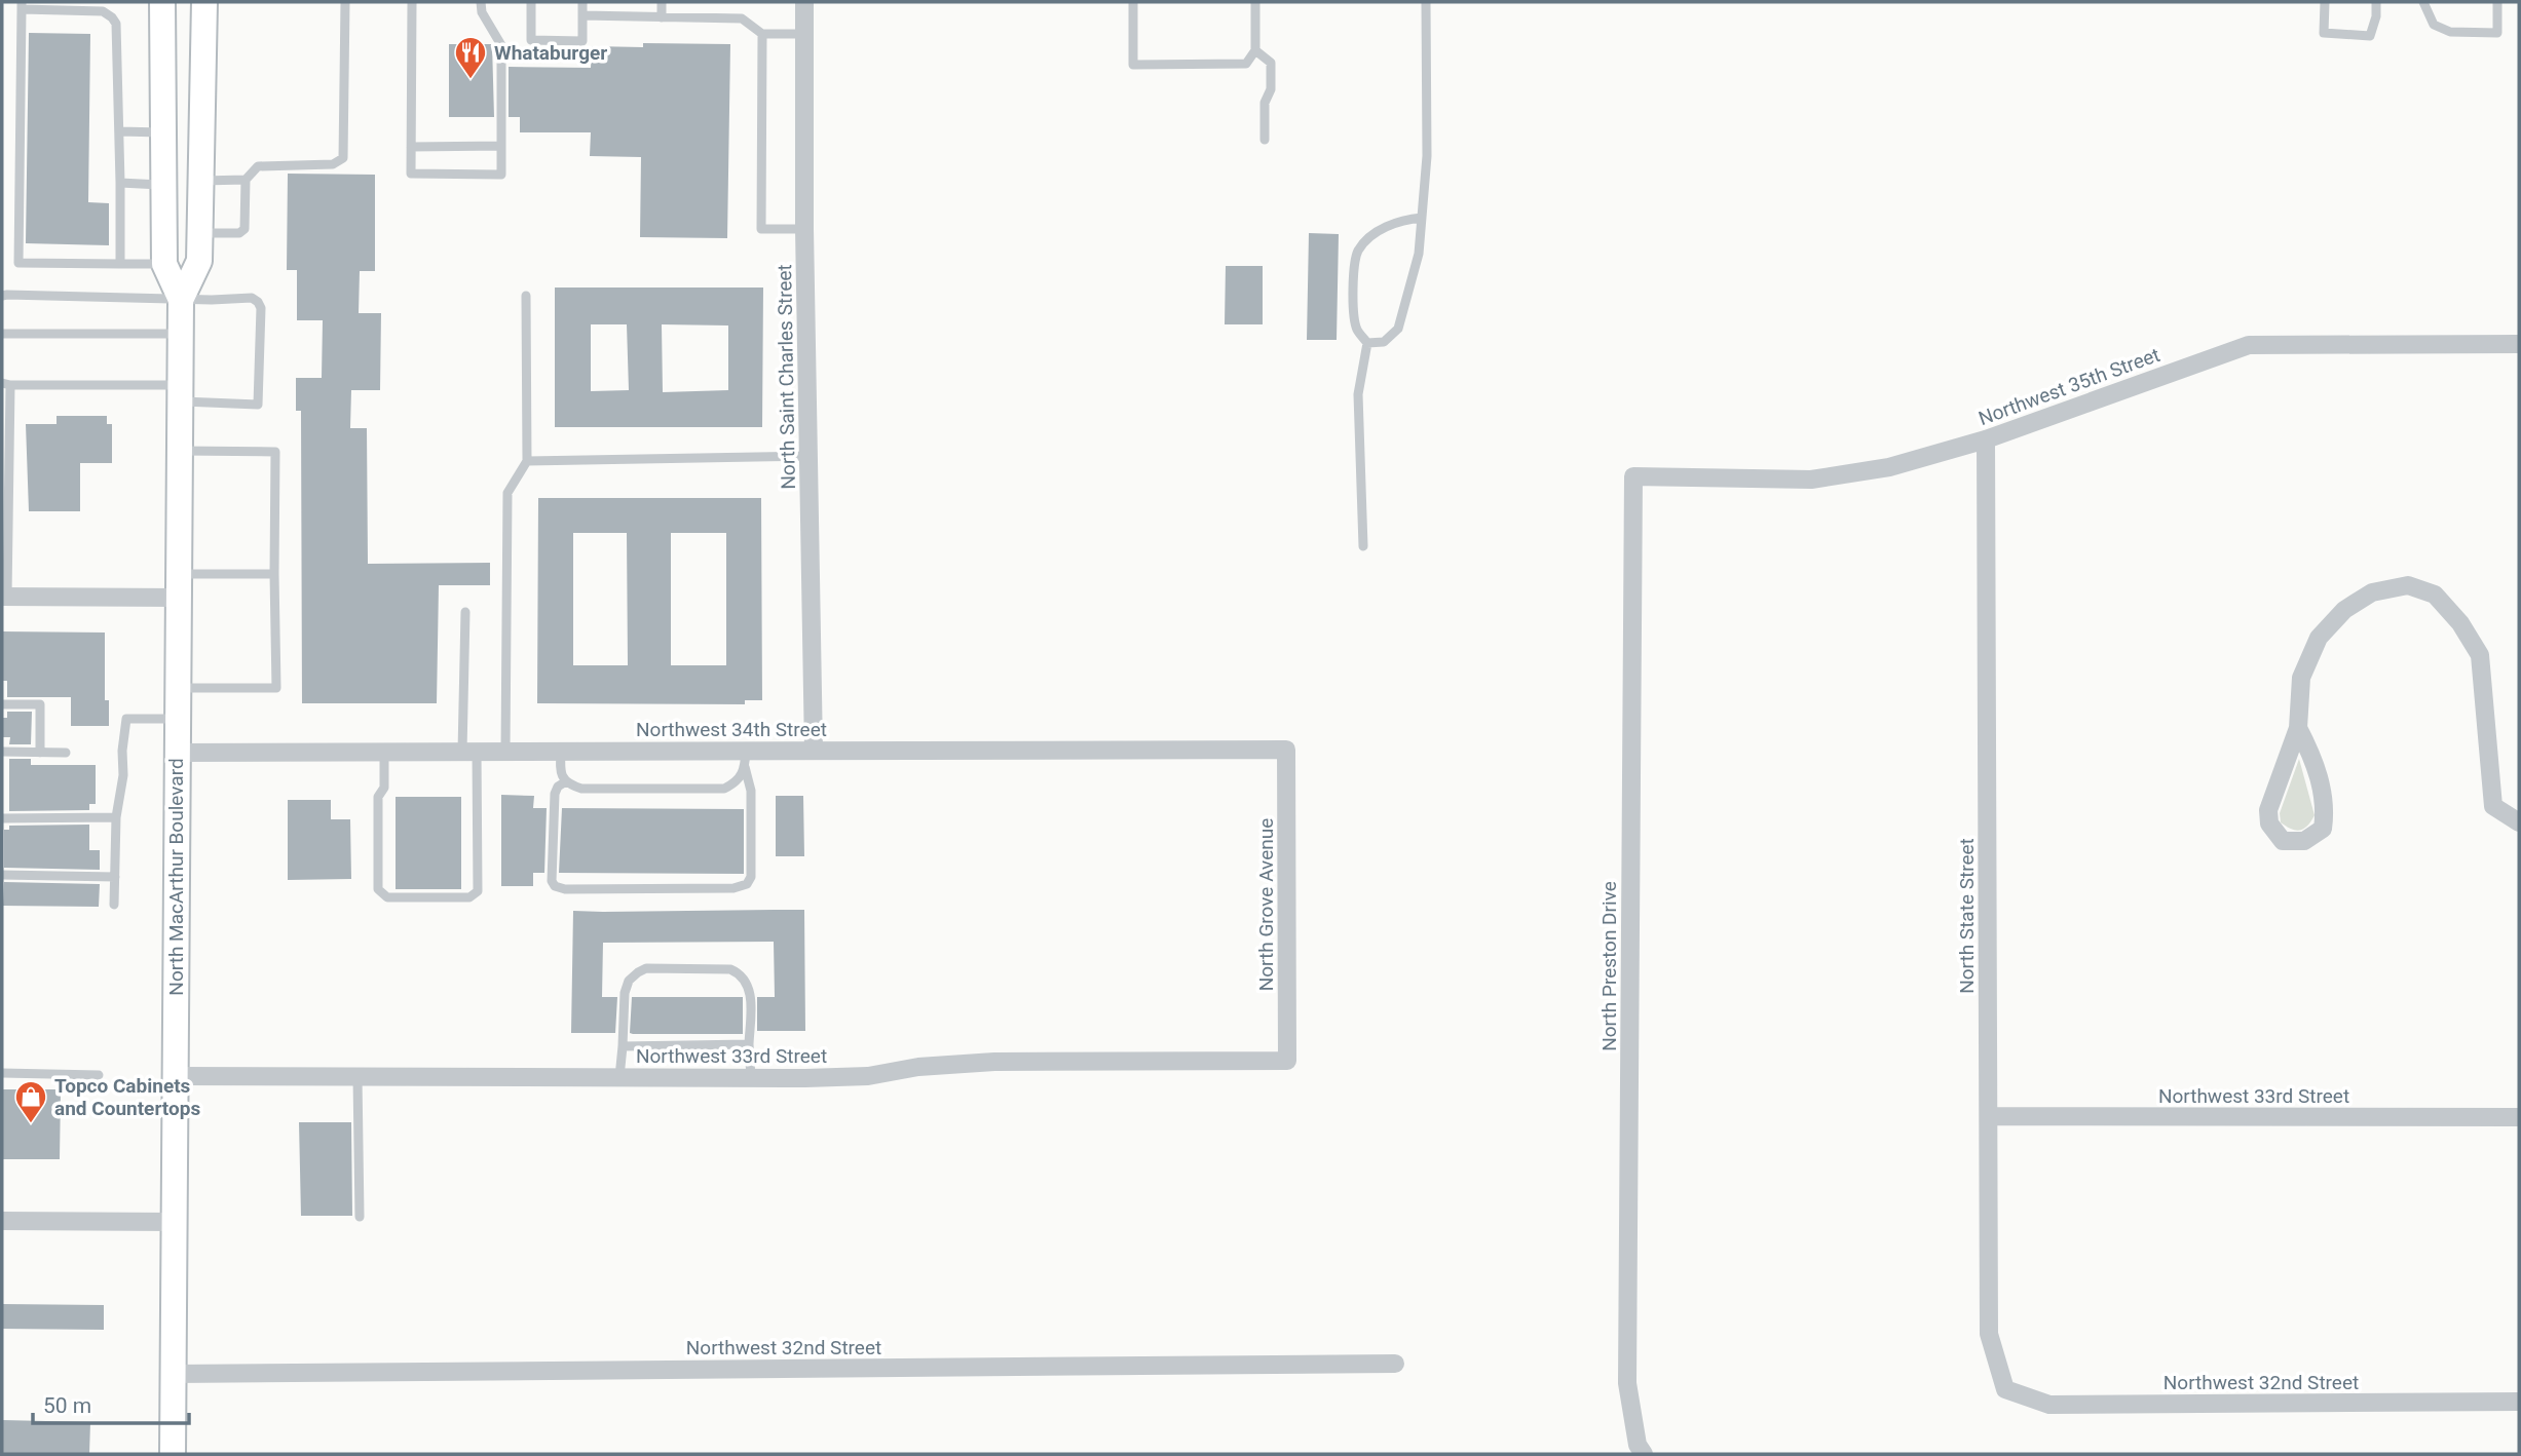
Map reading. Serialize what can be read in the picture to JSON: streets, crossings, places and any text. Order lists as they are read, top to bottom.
{
  "streets": {
    "main road": ["North MacArthur Boulevard"],
    "street": [
      "North Saint Charles Street",
      "Northwest 35th Street",
      "Northwest 34th Street",
      "North Grove Avenue",
      "North State Street",
      "North Preston Drive",
      "Northwest 33rd Street",
      "Northwest 32nd Street"
    ]
  },
  "crossings": [
    ["North Saint Charles Street", "Northwest 34th Street"],
    ["Northwest 35th Street", "North State Street"],
    ["Northwest 35th Street", "North Preston Drive"],
    ["Northwest 34th Street", "North MacArthur Boulevard"],
    ["Northwest 34th Street", "North Grove Avenue"],
    ["North MacArthur Boulevard", "Northwest 33rd Street"],
    ["North MacArthur Boulevard", "Northwest 32nd Street"],
    ["North Grove Avenue", "Northwest 33rd Street"],
    ["North State Street", "Northwest 33rd Street"],
    ["North State Street", "Northwest 32nd Street"]
  ],
  "places": {
    "restaurant": ["Whataburger"],
    "shop": ["Topco Cabinets and Countertops"]
  },
  "scale_bar": "50 m"
}
